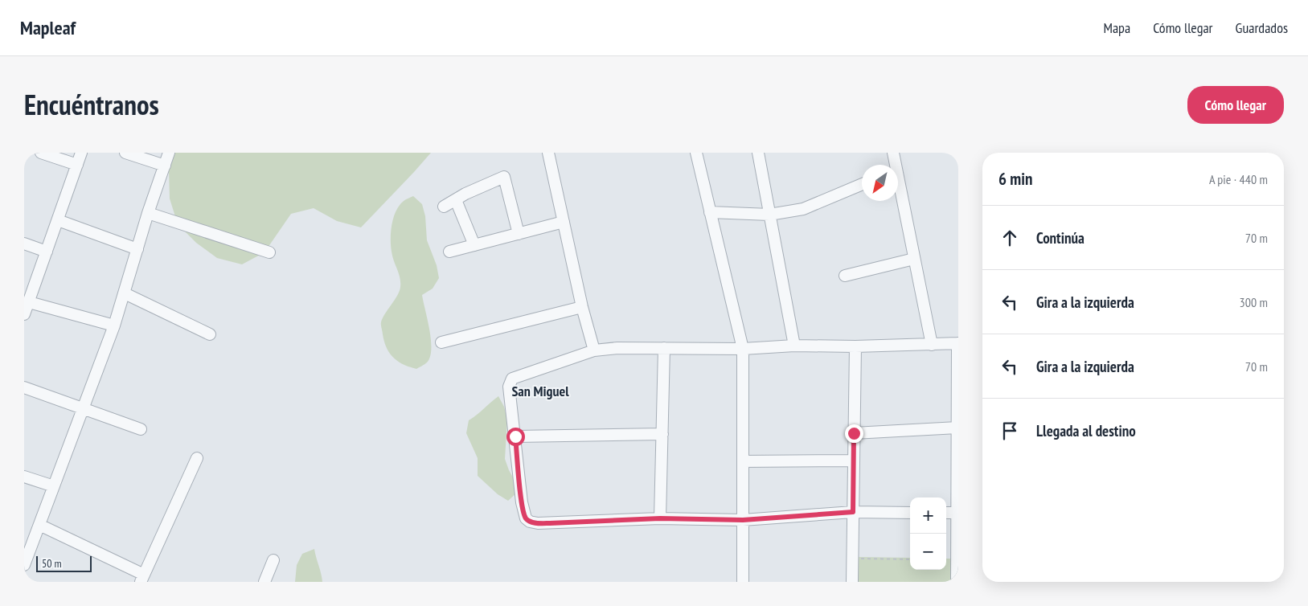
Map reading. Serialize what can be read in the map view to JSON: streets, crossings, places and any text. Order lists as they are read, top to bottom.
{
  "districts": ["San Miguel"],
  "scale_bar": "50 m",
  "north": "bottom left",
  "page": {
    "header": "Mapleaf",
    "nav": ["Mapa", "Cómo llegar", "Guardados"],
    "title": "Encuéntranos",
    "buttons": "Cómo llegar",
    "heading": ["6 min", "A pie · 440 m"],
    "list": [
      ["Continúa", "70 m"],
      ["Gira a la izquierda", "300 m"],
      ["Gira a la izquierda", "70 m"],
      "Llegada al destino"
    ],
    "map_buttons": ["+", "−"],
    "scale": "50 m"
  }
}
